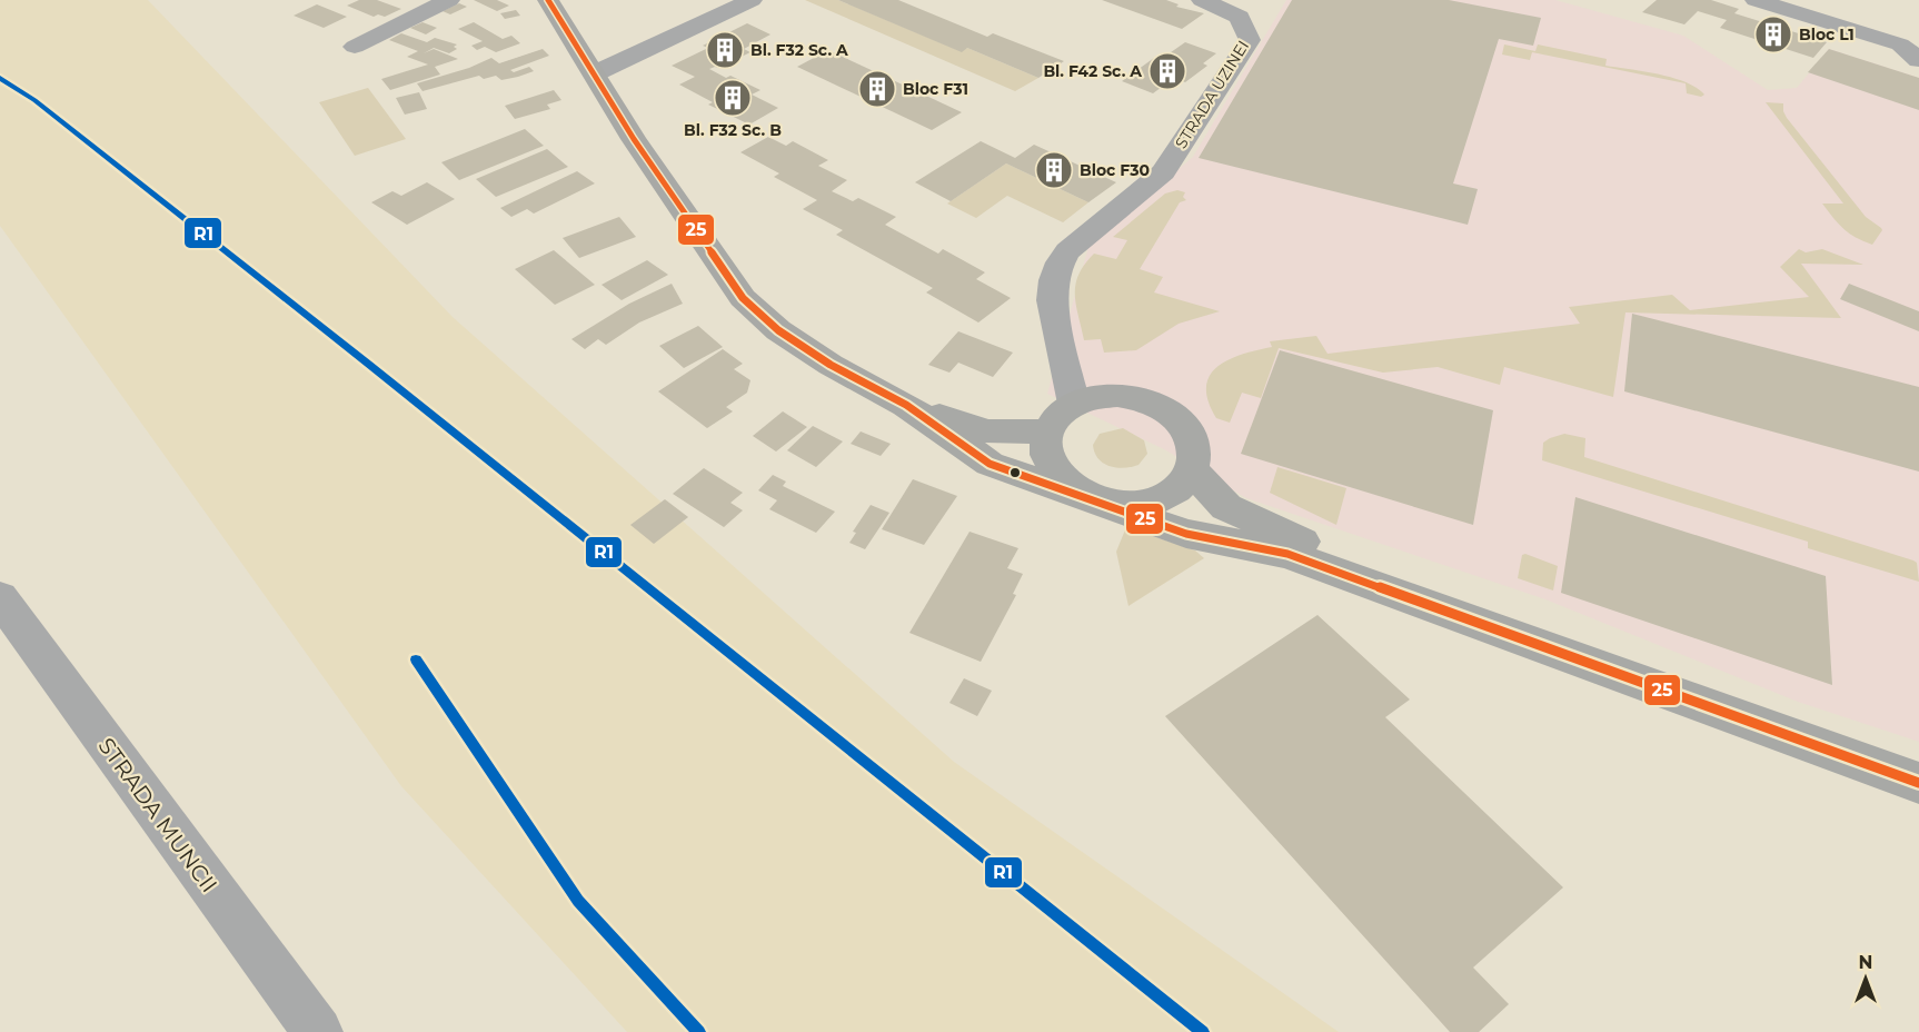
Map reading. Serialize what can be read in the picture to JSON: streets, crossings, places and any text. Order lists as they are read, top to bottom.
{
  "streets": {
    "street": ["STRADA UZINEI", "STRADA MUNCII"]
  },
  "places": {
    "building": [
      "Bloc L1",
      "Bl. F32 Sc. A",
      "Bl. F42 Sc. A",
      "Bloc F31",
      "Bl. F32 Sc. B",
      "Bloc F30"
    ]
  },
  "lines": ["transit line 25", "transit line R1"],
  "north": "top"
}
